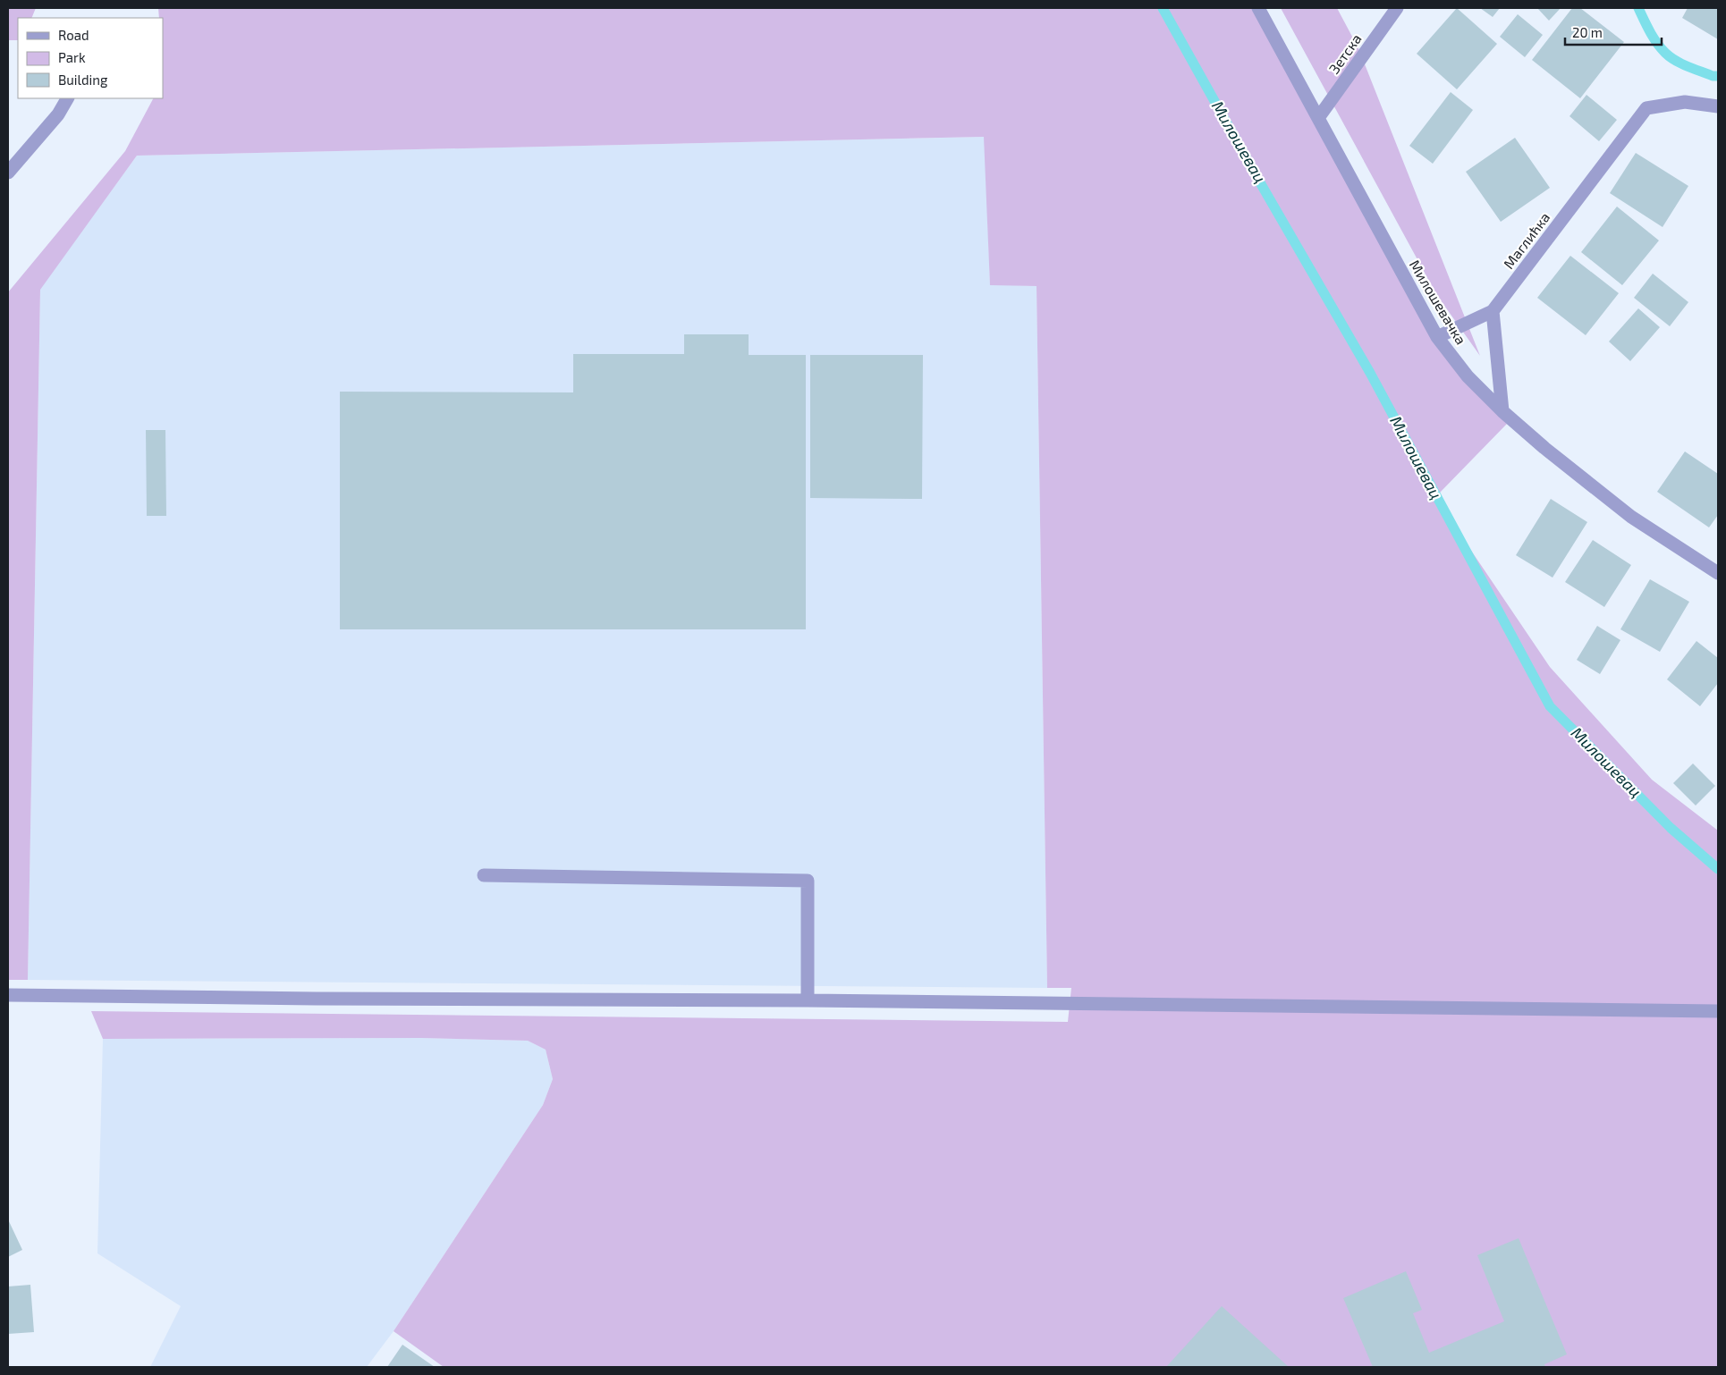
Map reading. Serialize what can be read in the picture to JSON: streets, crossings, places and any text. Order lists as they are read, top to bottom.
{
  "streets": {
    "street": ["Зетска", "Маглићка", "Милошевачка"]
  },
  "crossings": [
    ["Зетска", "Милошевачка"]
  ],
  "water": ["Милошевац"],
  "legend": ["Road", "Park", "Building"],
  "scale_bar": "20 m"
}
